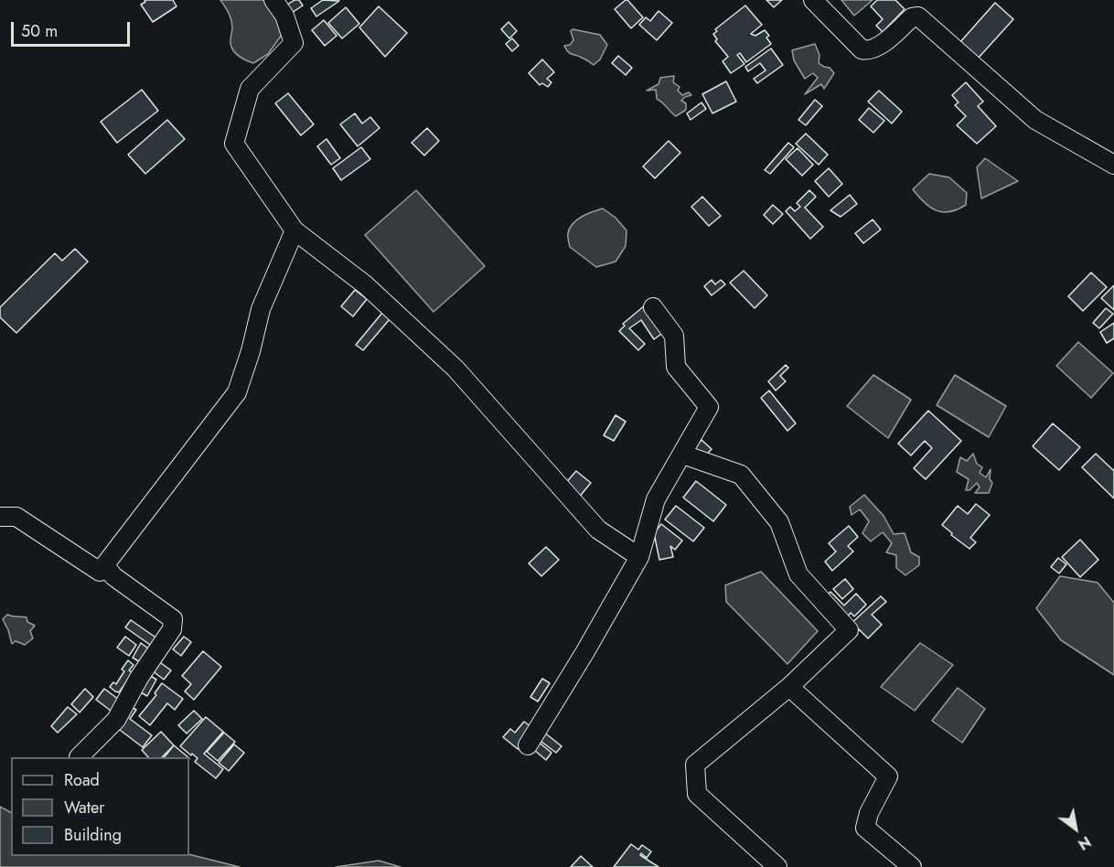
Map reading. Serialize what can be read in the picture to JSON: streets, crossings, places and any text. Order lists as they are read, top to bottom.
{
  "legend": ["Road", "Water", "Building"],
  "scale_bar": "50 m",
  "north": "bottom right"
}
